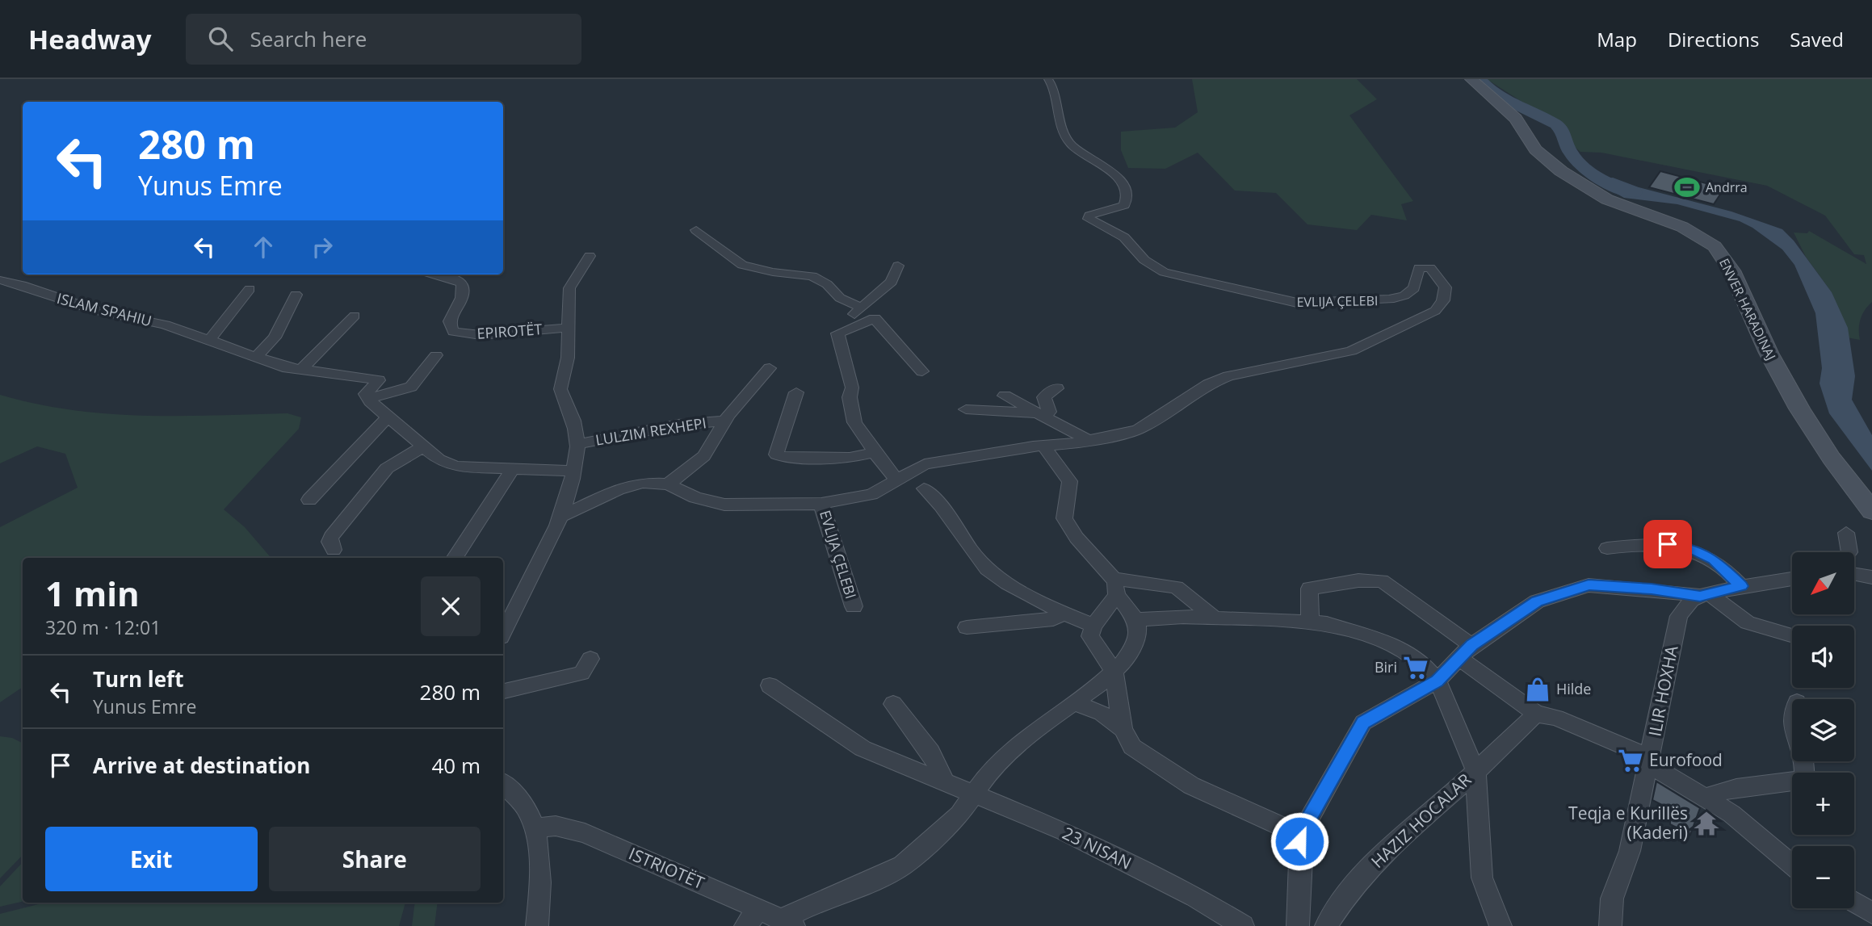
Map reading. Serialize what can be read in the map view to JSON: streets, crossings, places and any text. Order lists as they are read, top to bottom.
{
  "streets": {
    "main road": ["ENVER HARADINAJ"],
    "street": [
      "EVLIJA ÇELEBI",
      "ISLAM SPAHIU",
      "EPIROTËT",
      "LULZIM REXHEPI",
      "ILIR HOXHA",
      "HAZIZ HOCALAR",
      "23 NISAN",
      "ISTRIOTËT"
    ]
  },
  "crossings": [
    ["EVLIJA ÇELEBI", "LULZIM REXHEPI"],
    ["EPIROTËT", "LULZIM REXHEPI"]
  ],
  "places": {
    "sports": ["Andrra"],
    "supermarket": ["Biri", "Eurofood"],
    "shop": ["Hilde"],
    "temple": ["Teqja e Kurillës (Kaderi)"]
  },
  "north": "bottom left",
  "page": {
    "header": "Headway",
    "search": "Search here",
    "nav": ["Map", "Directions", "Saved"],
    "turn": ["280 m", "Yunus Emre"],
    "map_buttons": ["+", "−"],
    "heading": ["1 min", "320 m · 12:01"],
    "list": [
      {
        "name": "Turn left",
        "note": "Yunus Emre",
        "value": "280 m"
      },
      {
        "name": "Arrive at destination",
        "value": "40 m"
      }
    ],
    "buttons": ["Exit", "Share"]
  }
}
